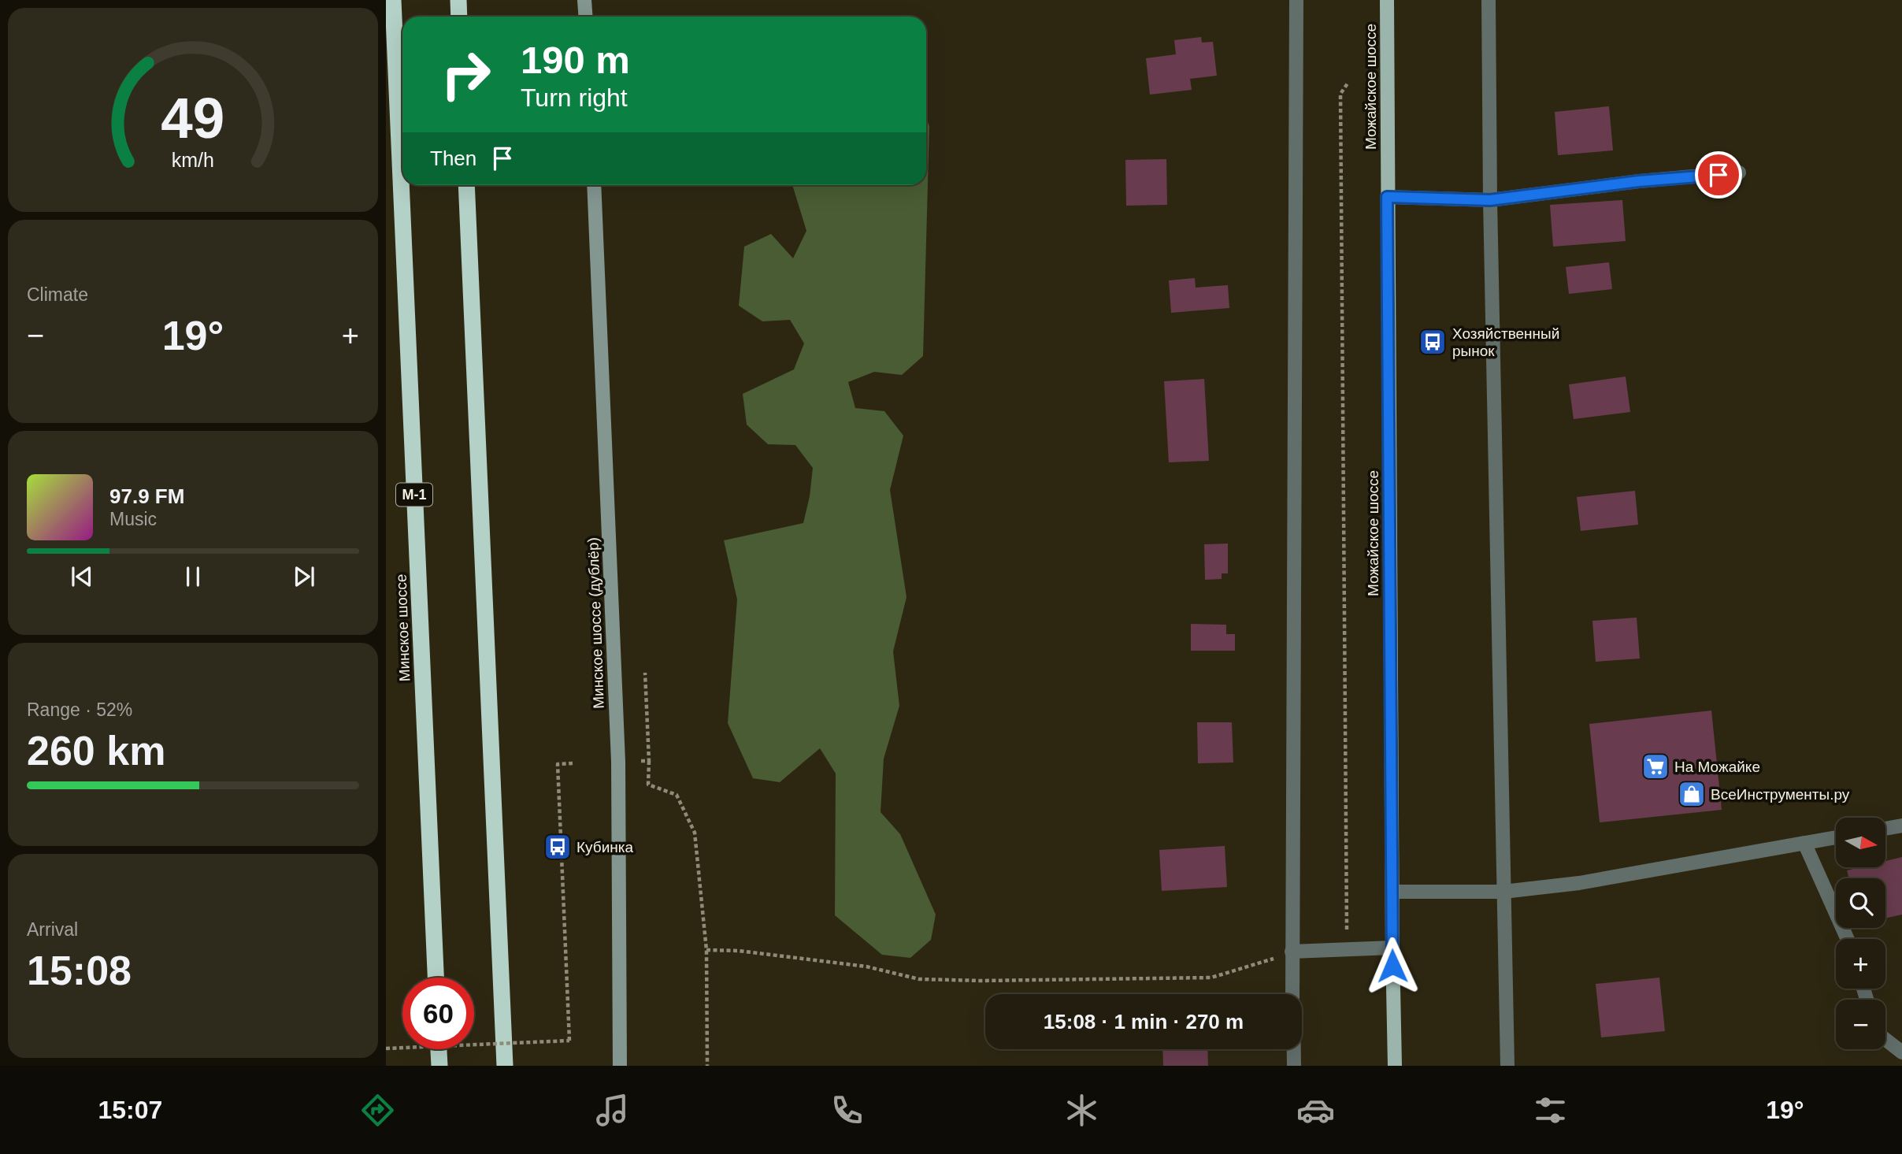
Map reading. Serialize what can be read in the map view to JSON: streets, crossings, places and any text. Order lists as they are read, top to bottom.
{
  "streets": {
    "highway": ["М-1", "Минское шоссе"],
    "main road": ["Можайское шоссе", "Минское шоссе (дублёр)"]
  },
  "places": {
    "bus stop": ["Хозяйственный рынок", "Кубинка"],
    "supermarket": ["На Можайке"],
    "shop": ["ВсеИнструменты.ру"]
  },
  "north": "right",
  "page": {
    "turn": ["190 m", "Turn right"],
    "then": "Then",
    "tile": [
      "Climate",
      ["Range · 52%", "260 km"],
      ["Arrival", "15:08"]
    ],
    "heat": ["−", "19°", "+"],
    "song": ["97.9 FM", "Music"],
    "map_buttons": ["+", "−"],
    "limit": "60",
    "trip": "15:08 · 1 min · 270 m",
    "tabs": ["15:07", "19°"],
    "gauge": ["49", "km/h"]
  }
}
